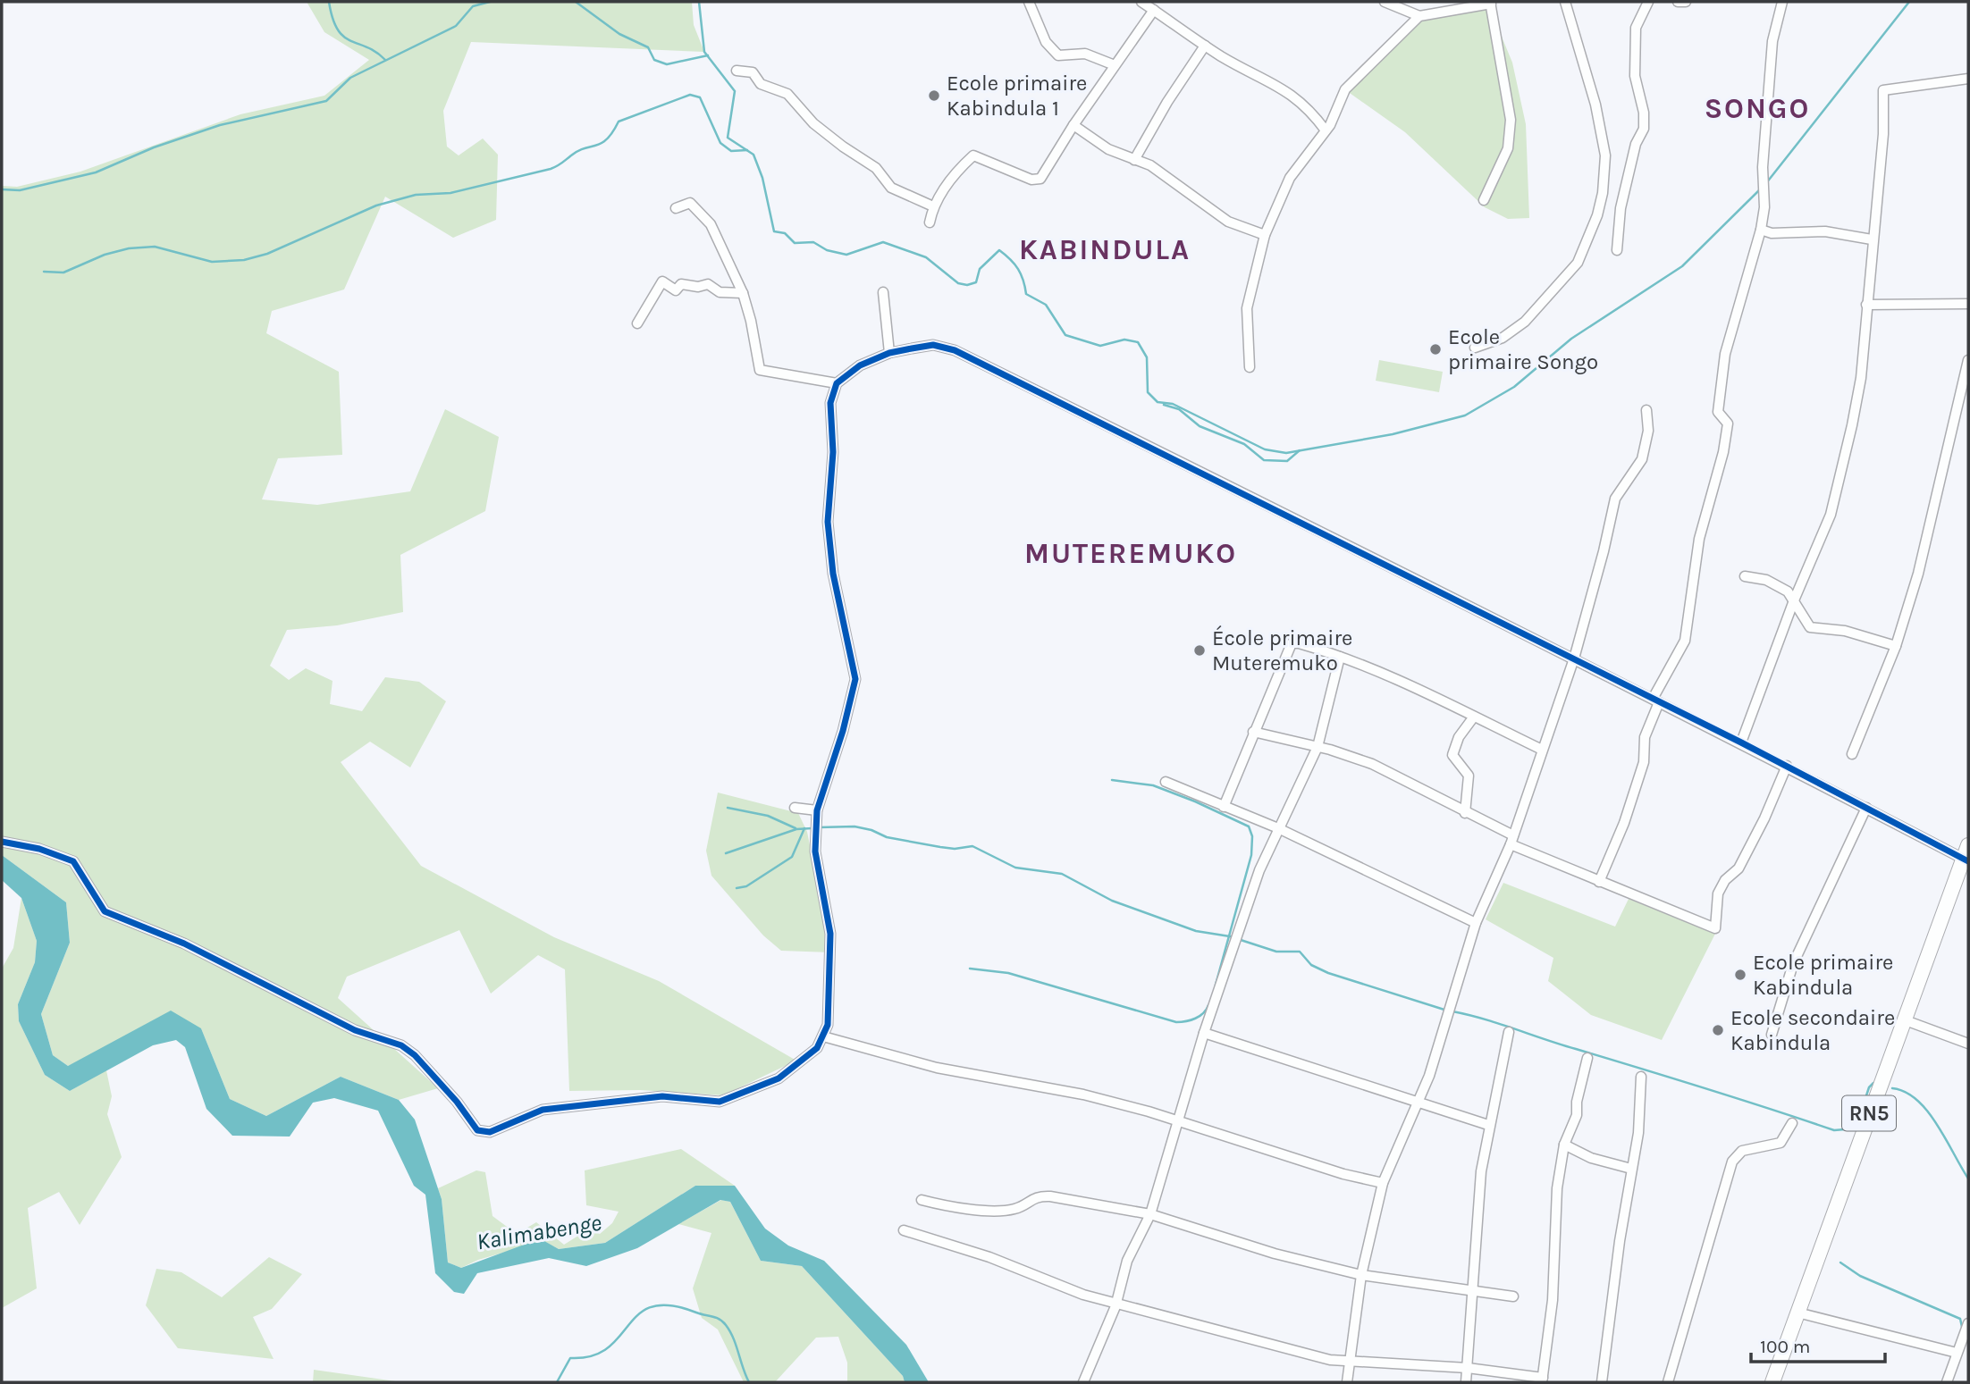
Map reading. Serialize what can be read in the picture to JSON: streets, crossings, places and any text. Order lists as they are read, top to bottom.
{
  "streets": {
    "highway": ["RN5"]
  },
  "districts": ["SONGO", "KABINDULA", "MUTEREMUKO"],
  "water": ["Kalimabenge"],
  "places": [
    "Ecole primaire Kabindula 1",
    "Ecole primaire Songo",
    "École primaire Muteremuko",
    "Ecole primaire Kabindula",
    "Ecole secondaire Kabindula"
  ],
  "scale_bar": "100 m"
}
